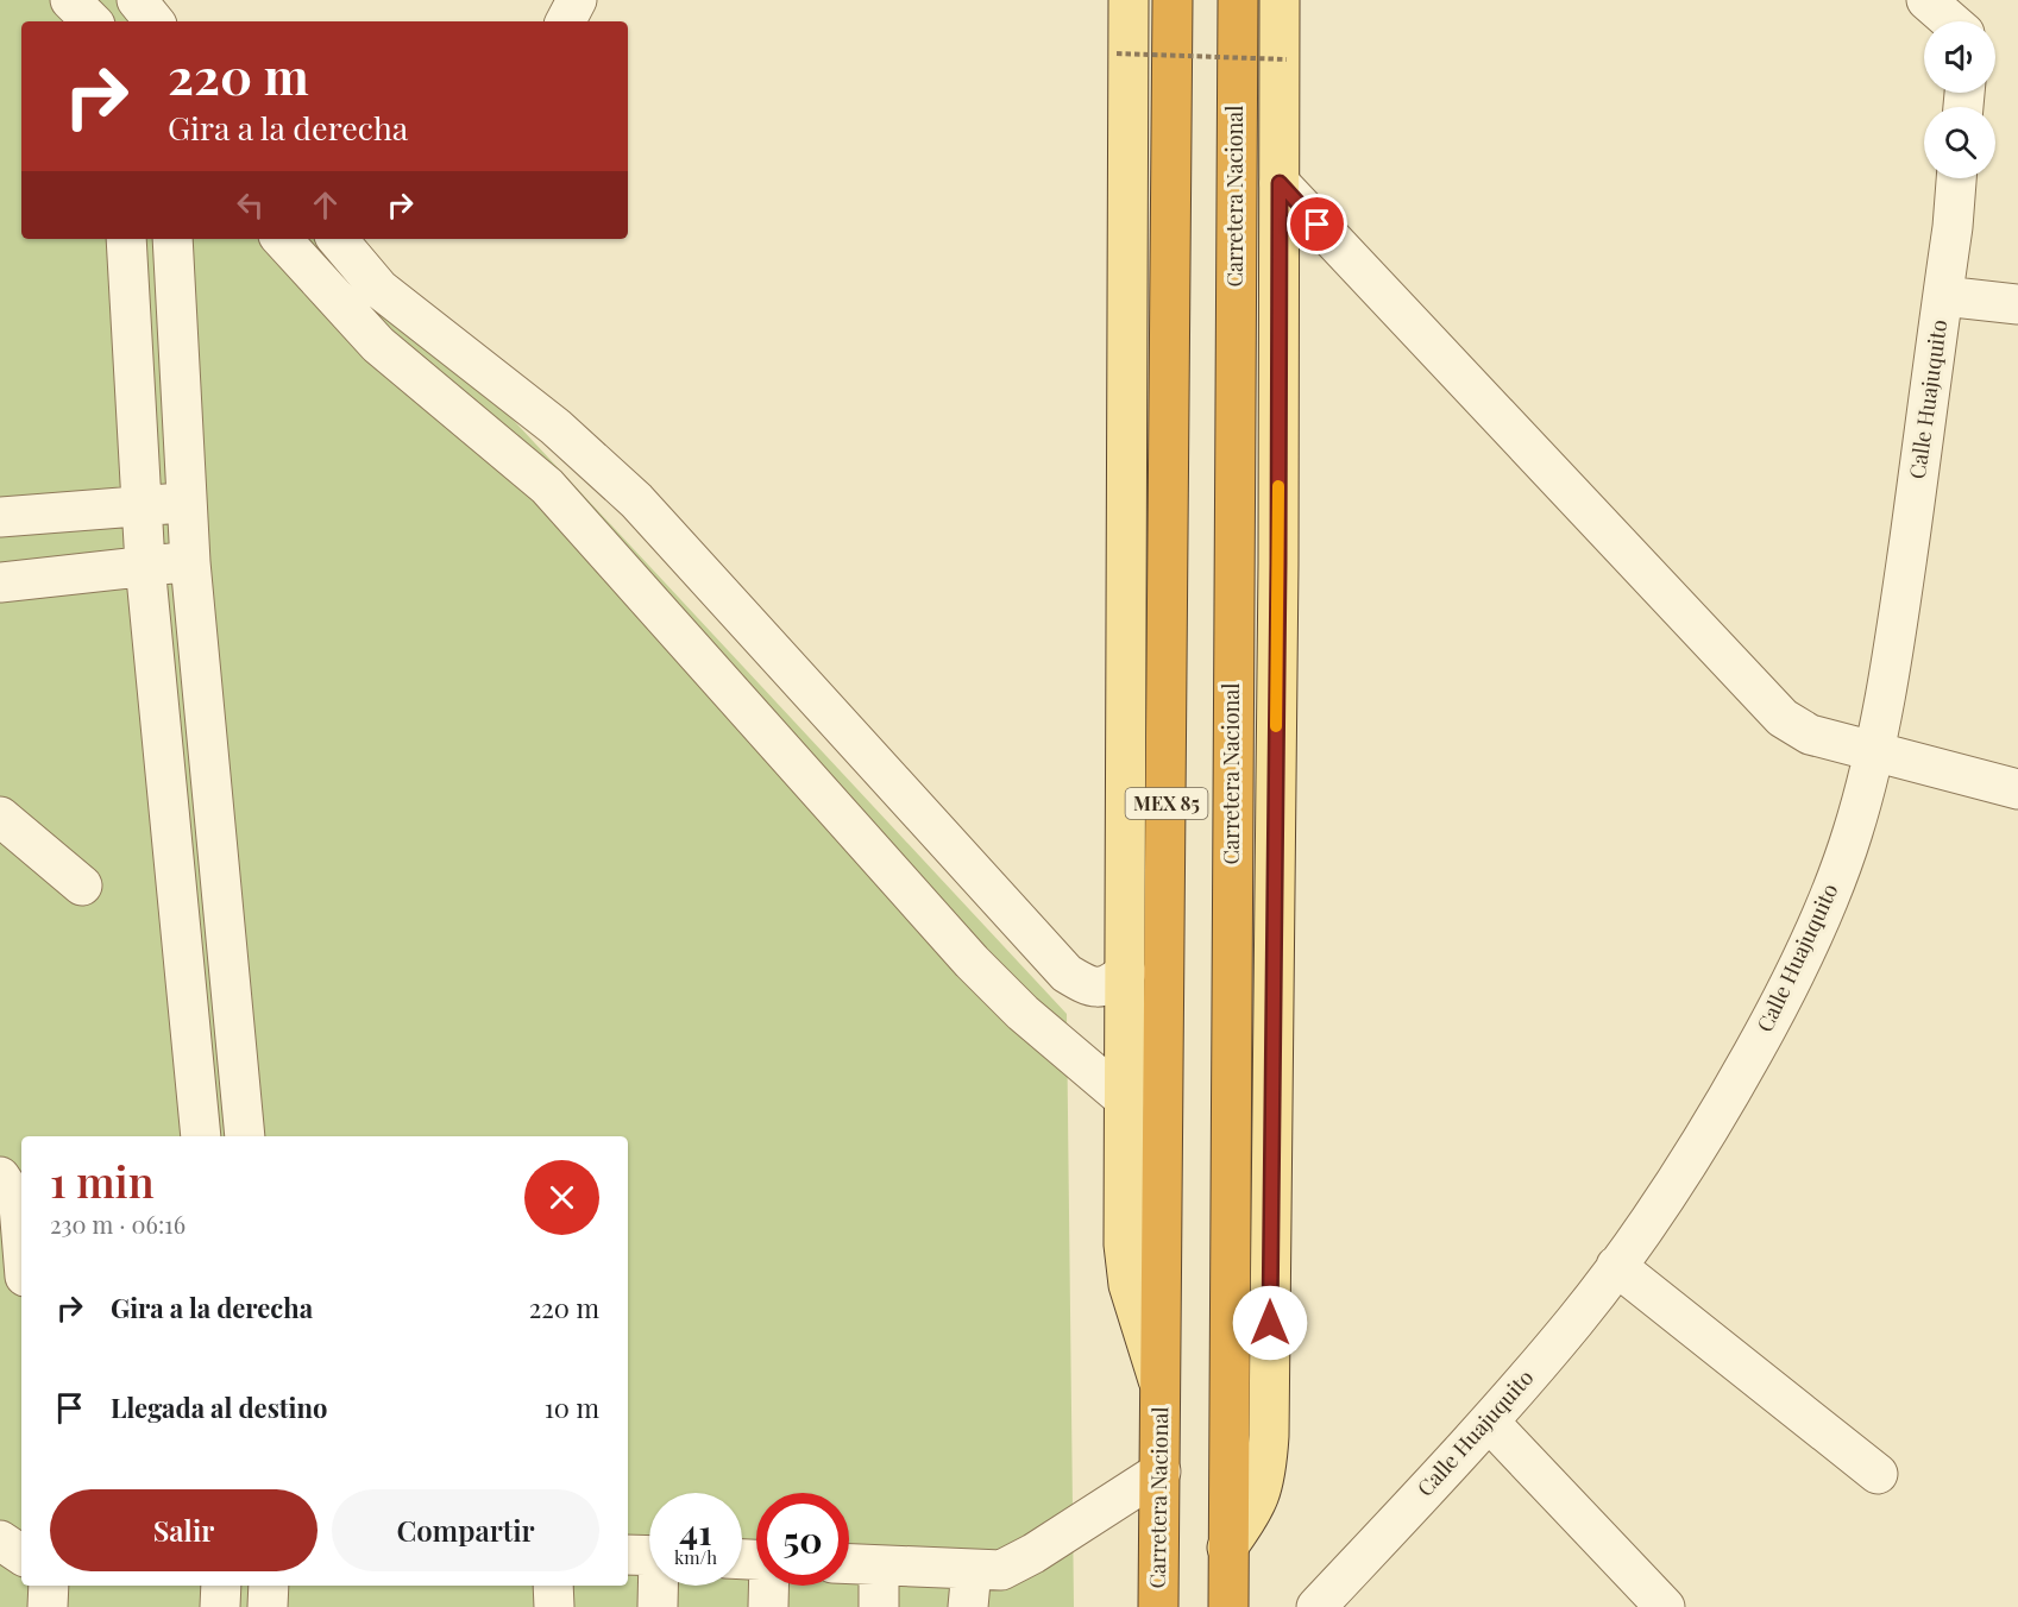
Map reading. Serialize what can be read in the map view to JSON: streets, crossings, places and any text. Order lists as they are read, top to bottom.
{
  "streets": {
    "highway": ["Carretera Nacional", "MEX 85"],
    "street": ["Calle Huajuquito"]
  },
  "page": {
    "turn": ["220 m", "Gira a la derecha"],
    "heading": ["1 min", "230 m · 06:16"],
    "list": [
      {
        "name": "Gira a la derecha",
        "value": "220 m"
      },
      {
        "name": "Llegada al destino",
        "value": "10 m"
      }
    ],
    "buttons": ["Salir", "Compartir"],
    "speed": "41 km/h",
    "limit": "50"
  }
}
